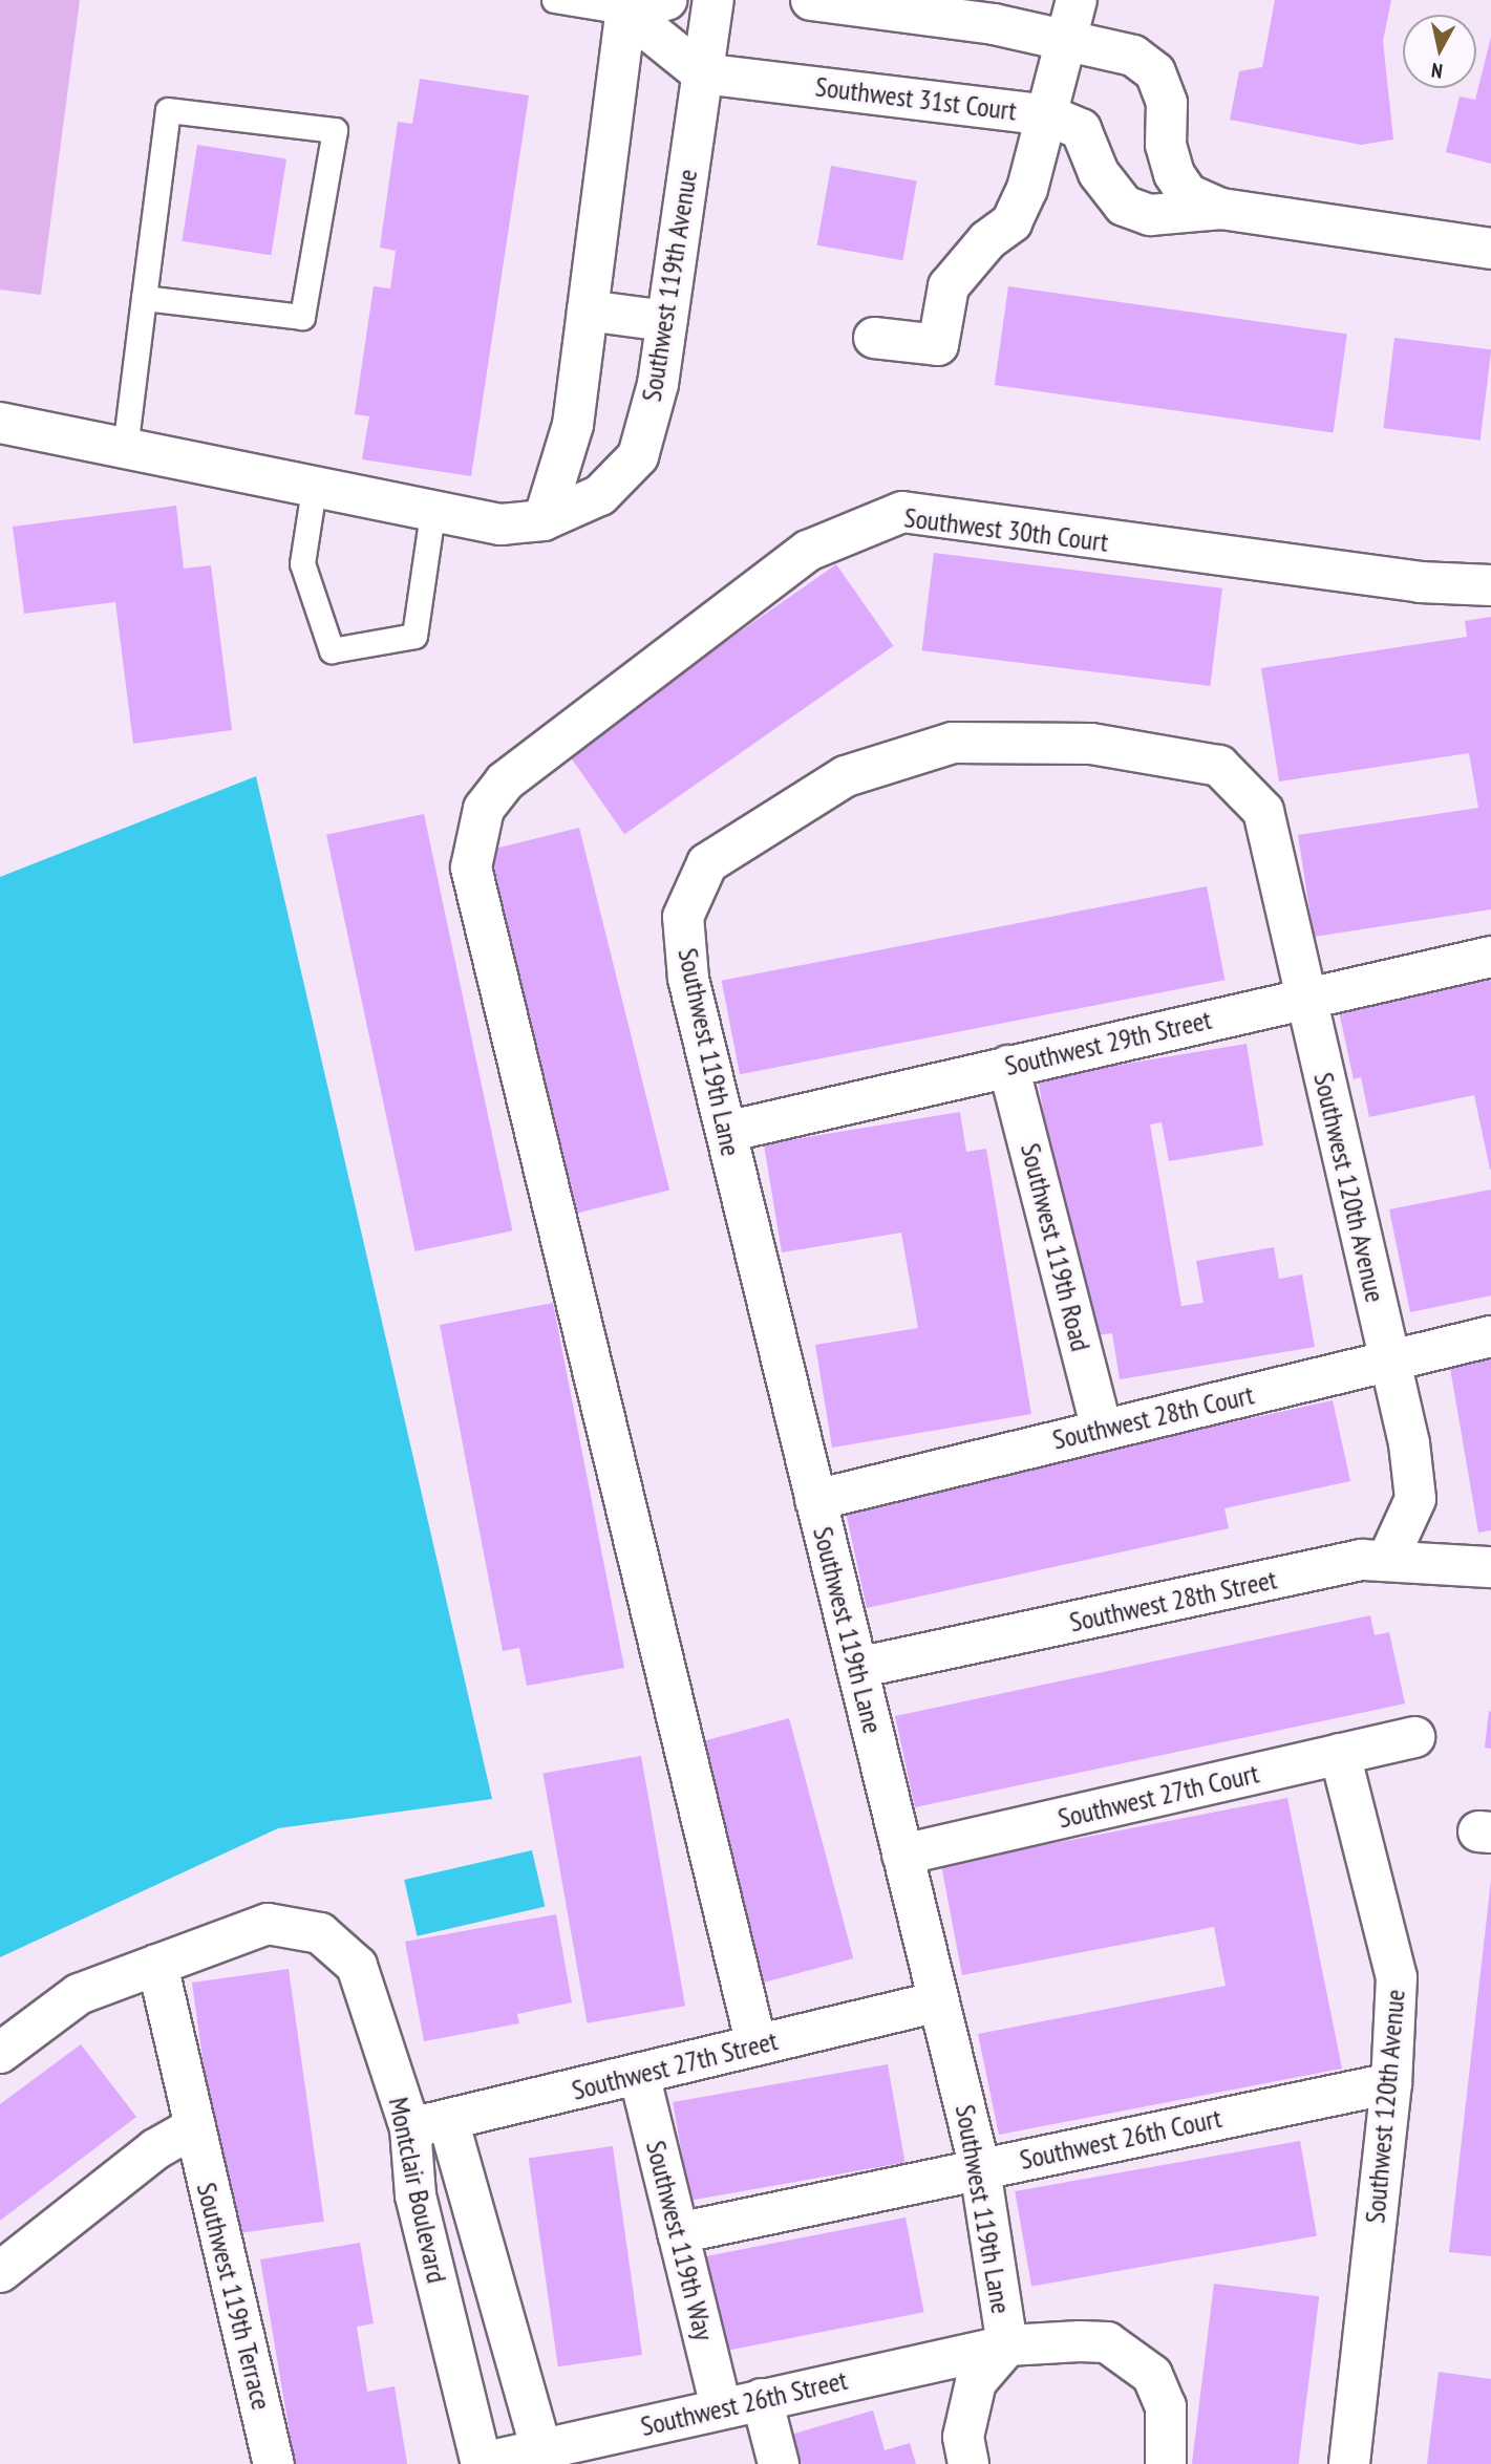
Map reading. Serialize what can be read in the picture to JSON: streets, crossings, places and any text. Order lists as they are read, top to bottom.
{
  "streets": {
    "street": [
      "Southwest 31st Court",
      "Southwest 119th Avenue",
      "Southwest 30th Court",
      "Southwest 29th Street",
      "Southwest 119th Lane",
      "Southwest 120th Avenue",
      "Southwest 119th Road",
      "Southwest 28th Court",
      "Southwest 28th Street",
      "Southwest 27th Court",
      "Southwest 27th Street",
      "Southwest 26th Court",
      "Montclair Boulevard",
      "Southwest 119th Way",
      "Southwest 119th Terrace",
      "Southwest 26th Street"
    ]
  },
  "crossings": [
    ["Southwest 31st Court", "Southwest 119th Avenue"],
    ["Southwest 30th Court", "Southwest 27th Street"],
    ["Southwest 29th Street", "Southwest 119th Lane"],
    ["Southwest 29th Street", "Southwest 120th Avenue"],
    ["Southwest 29th Street", "Southwest 119th Road"],
    ["Southwest 119th Lane", "Southwest 120th Avenue"],
    ["Southwest 119th Lane", "Southwest 28th Court"],
    ["Southwest 119th Lane", "Southwest 28th Street"],
    ["Southwest 119th Lane", "Southwest 27th Court"],
    ["Southwest 119th Lane", "Southwest 27th Street"],
    ["Southwest 119th Lane", "Southwest 26th Court"],
    ["Southwest 119th Lane", "Southwest 26th Street"],
    ["Southwest 120th Avenue", "Southwest 28th Court"],
    ["Southwest 120th Avenue", "Southwest 28th Street"],
    ["Southwest 120th Avenue", "Southwest 27th Court"],
    ["Southwest 120th Avenue", "Southwest 26th Court"],
    ["Southwest 119th Road", "Southwest 28th Court"],
    ["Southwest 27th Street", "Montclair Boulevard"],
    ["Southwest 27th Street", "Southwest 119th Way"],
    ["Southwest 26th Court", "Southwest 119th Way"],
    ["Montclair Boulevard", "Southwest 119th Terrace"],
    ["Montclair Boulevard", "Southwest 26th Street"],
    ["Southwest 119th Way", "Southwest 26th Street"]
  ],
  "north": "bottom"
}
